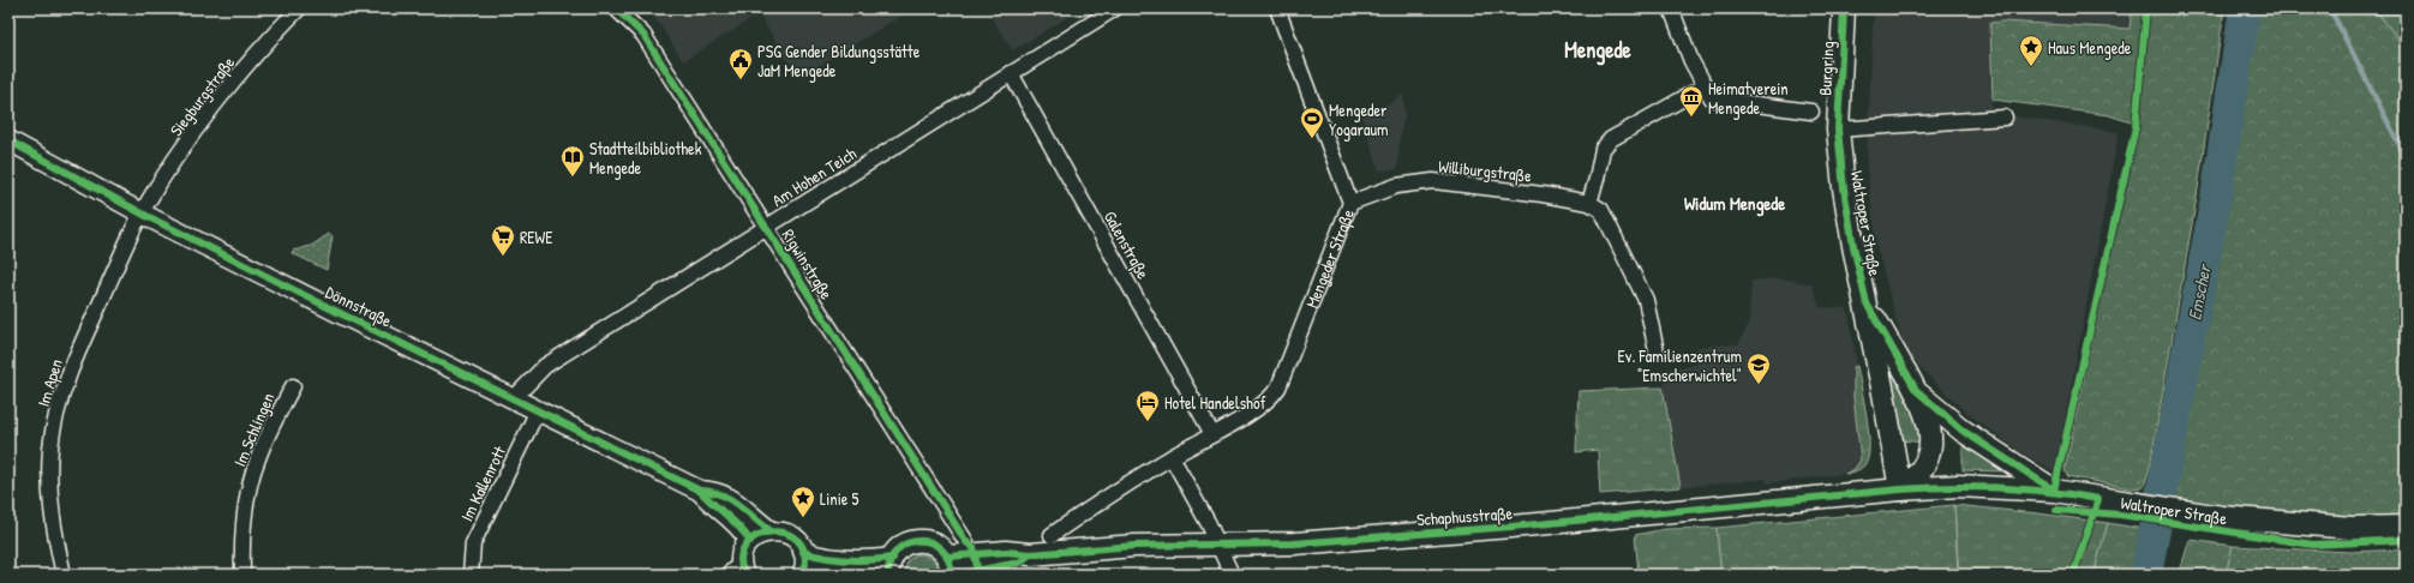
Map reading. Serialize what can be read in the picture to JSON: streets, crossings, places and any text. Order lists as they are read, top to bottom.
{
  "streets": {
    "main road": ["Burgring", "Waltroper Straße", "Schaphusstraße"],
    "street": [
      "Siegburgstraße",
      "Williburgstraße",
      "Am Hohen Teich",
      "Galenstraße",
      "Mengeder Straße",
      "Rigwinstraße",
      "Dönnstraße",
      "Im Apen",
      "Im Schlingen",
      "Im Kallenrott"
    ]
  },
  "crossings": [
    ["Burgring", "Waltroper Straße"],
    ["Siegburgstraße", "Dönnstraße"],
    ["Siegburgstraße", "Im Apen"],
    ["Williburgstraße", "Mengeder Straße"],
    ["Am Hohen Teich", "Galenstraße"],
    ["Am Hohen Teich", "Rigwinstraße"],
    ["Am Hohen Teich", "Dönnstraße"],
    ["Waltroper Straße", "Schaphusstraße"],
    ["Galenstraße", "Mengeder Straße"],
    ["Dönnstraße", "Im Apen"],
    ["Dönnstraße", "Im Kallenrott"]
  ],
  "districts": ["Mengede", "Widum Mengede"],
  "water": ["Emscher"],
  "places": {
    "place": ["Haus Mengede", "Linie 5"],
    "public building": ["PSG Gender Bildungsstätte JaM Mengede"],
    "museum": ["Heimatverein Mengede"],
    "sports": ["Mengeder Yogaraum"],
    "library": ["Stadtteilbibliothek Mengede"],
    "supermarket": ["REWE"],
    "school or university": ["Ev. Familienzentrum \"Emscherwichtel\""],
    "hotel": ["Hotel Handelshof"]
  }
}
